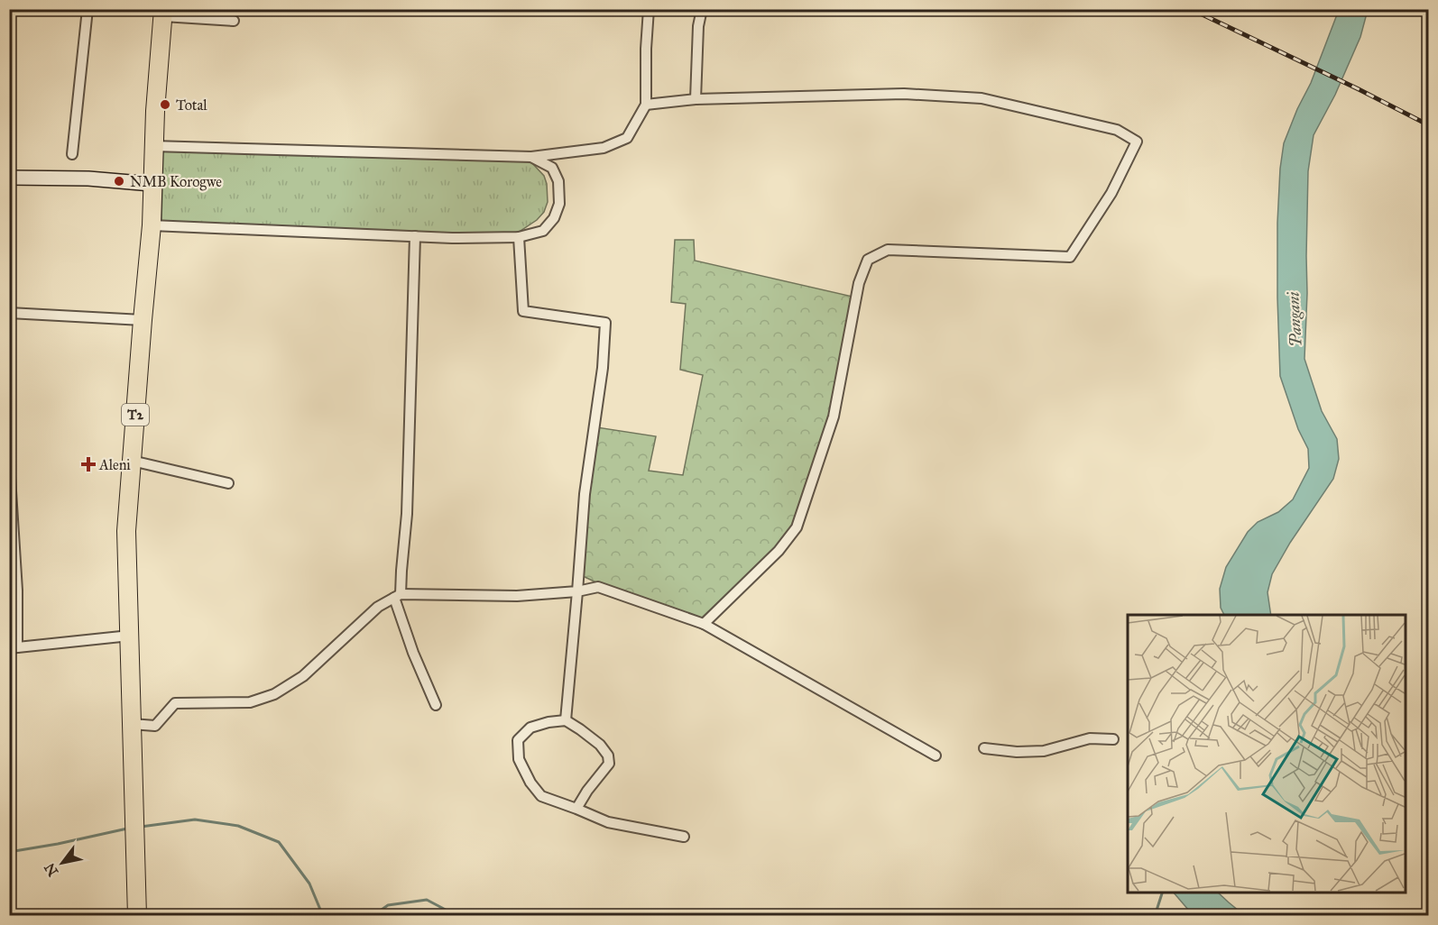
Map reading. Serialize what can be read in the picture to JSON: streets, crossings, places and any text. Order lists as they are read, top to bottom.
{
  "streets": {
    "highway": ["T2"]
  },
  "water": ["Pangani"],
  "places": {
    "other": ["Total", "NMB Korogwe"],
    "health": ["Aleni"]
  },
  "north": "bottom left"
}
